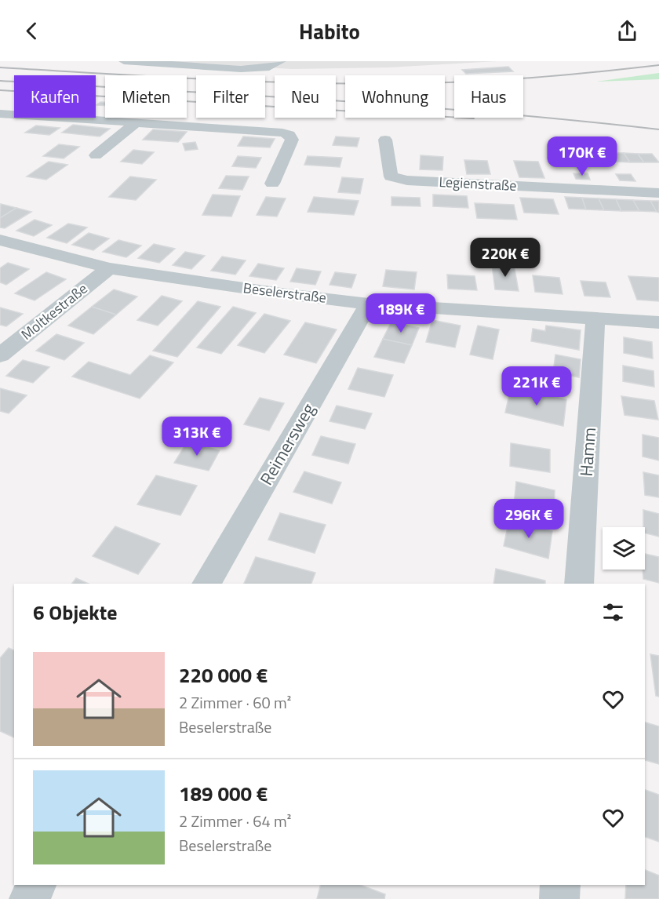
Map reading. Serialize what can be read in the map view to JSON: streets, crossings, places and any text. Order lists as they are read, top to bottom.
{
  "streets": {
    "street": [
      "Legienstraße",
      "Beselerstraße",
      "Moltkestraße",
      "Reimersweg",
      "Hamm"
    ]
  },
  "crossings": [
    ["Beselerstraße", "Moltkestraße"],
    ["Beselerstraße", "Reimersweg"],
    ["Beselerstraße", "Hamm"]
  ],
  "page": {
    "header": "Habito",
    "chip": [
      "Kaufen",
      "Mieten",
      "Filter",
      "Neu",
      "Wohnung",
      "Haus"
    ],
    "price": [
      "170K €",
      "220K €",
      "189K €",
      "221K €",
      "313K €",
      "296K €"
    ],
    "heading": "6 Objekte",
    "list": [
      {
        "name": "220 000 €",
        "note": "2 Zimmer · 60 m² · Beselerstraße"
      },
      {
        "name": "189 000 €",
        "note": "2 Zimmer · 64 m² · Beselerstraße"
      }
    ]
  }
}
